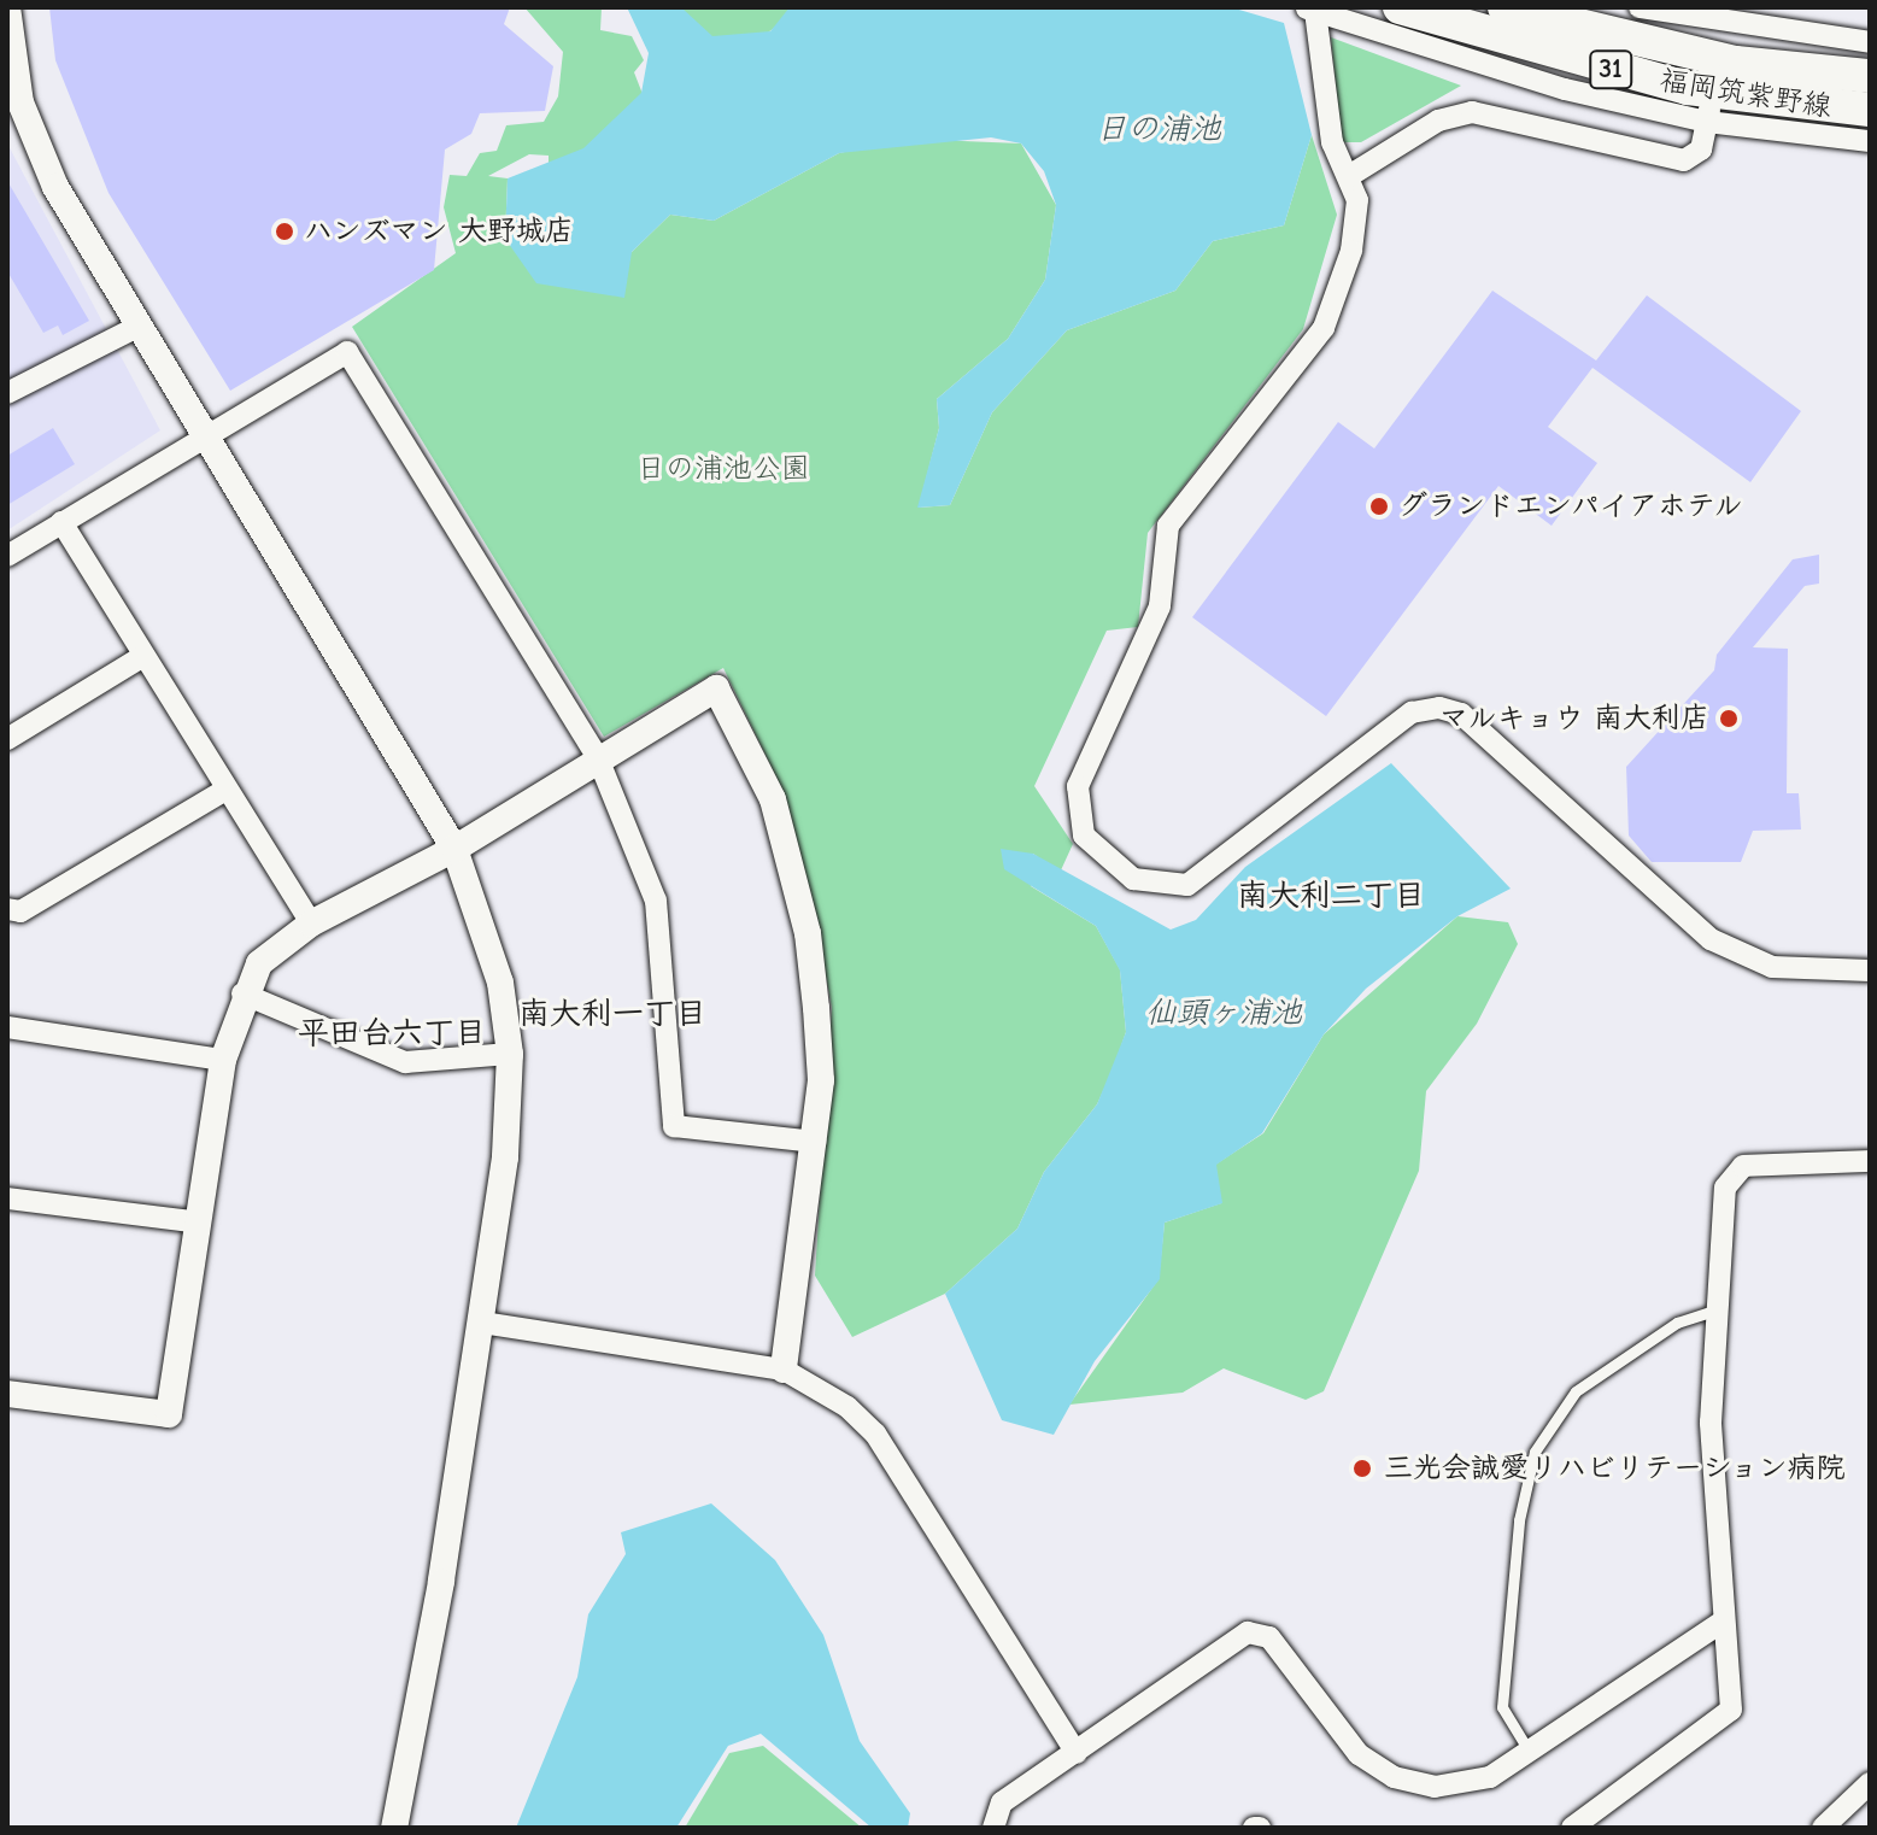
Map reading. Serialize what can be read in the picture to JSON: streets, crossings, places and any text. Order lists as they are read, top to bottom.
{
  "streets": {
    "main road": ["31", "福岡筑紫野線"]
  },
  "districts": ["南大利二丁目", "南大利一丁目", "平田台六丁目"],
  "water": ["日の浦池", "仙頭ヶ浦池"],
  "parks": ["日の浦池公園"],
  "places": [
    "ハンズマン 大野城店",
    "グランドエンパイアホテル",
    "マルキョウ 南大利店",
    "三光会誠愛リハビリテーション病院"
  ]
}
